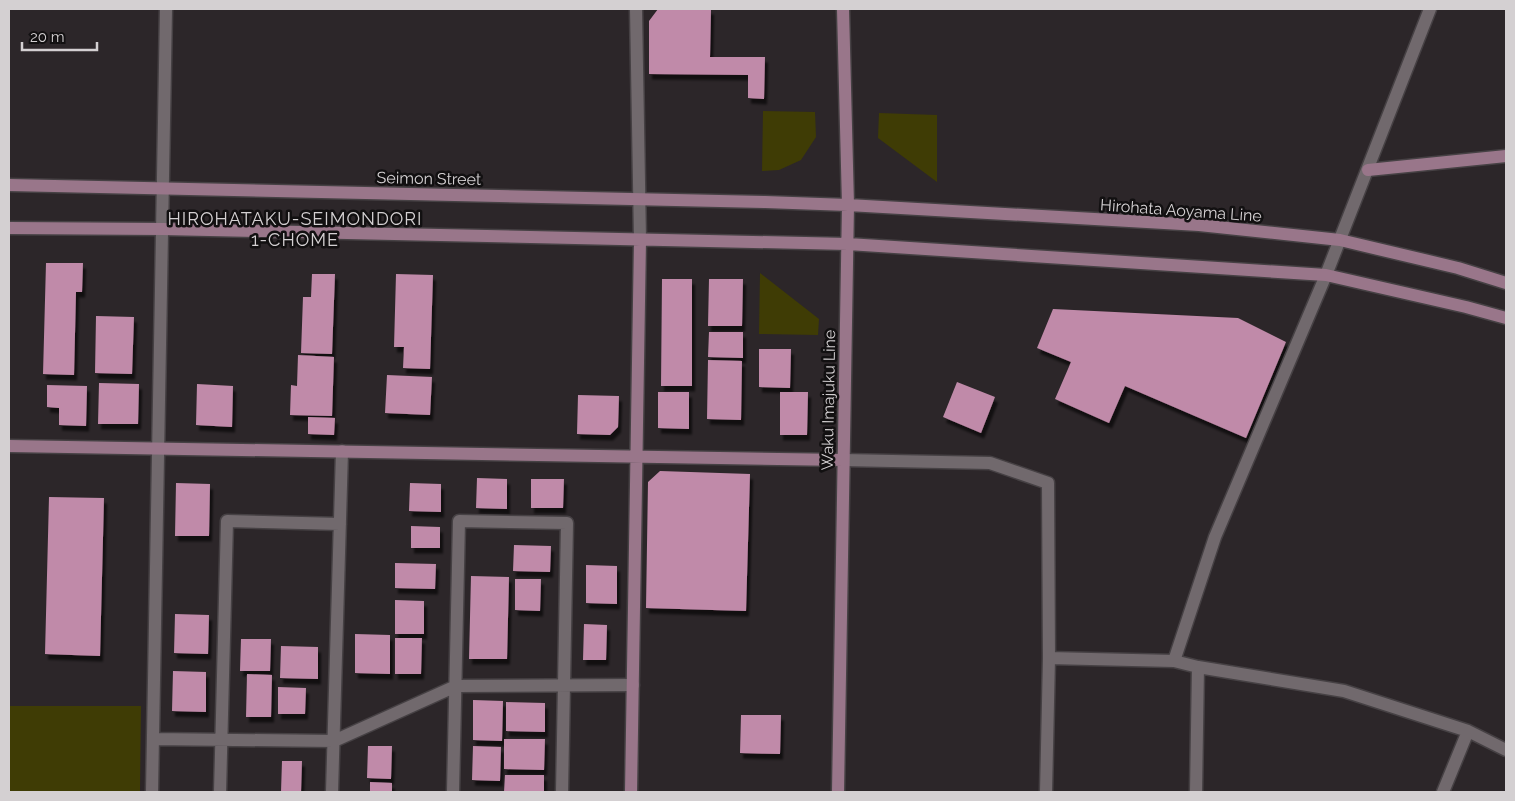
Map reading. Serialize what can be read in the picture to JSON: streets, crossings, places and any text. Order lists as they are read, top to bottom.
{
  "streets": {
    "street": ["Seimon Street", "Hirohata Aoyama Line", "Waku Imajuku Line"]
  },
  "crossings": [
    ["Seimon Street", "Hirohata Aoyama Line"],
    ["Seimon Street", "Waku Imajuku Line"],
    ["Hirohata Aoyama Line", "Waku Imajuku Line"]
  ],
  "districts": ["HIROHATAKU-SEIMONDORI 1-CHOME"],
  "scale_bar": "20 m"
}
